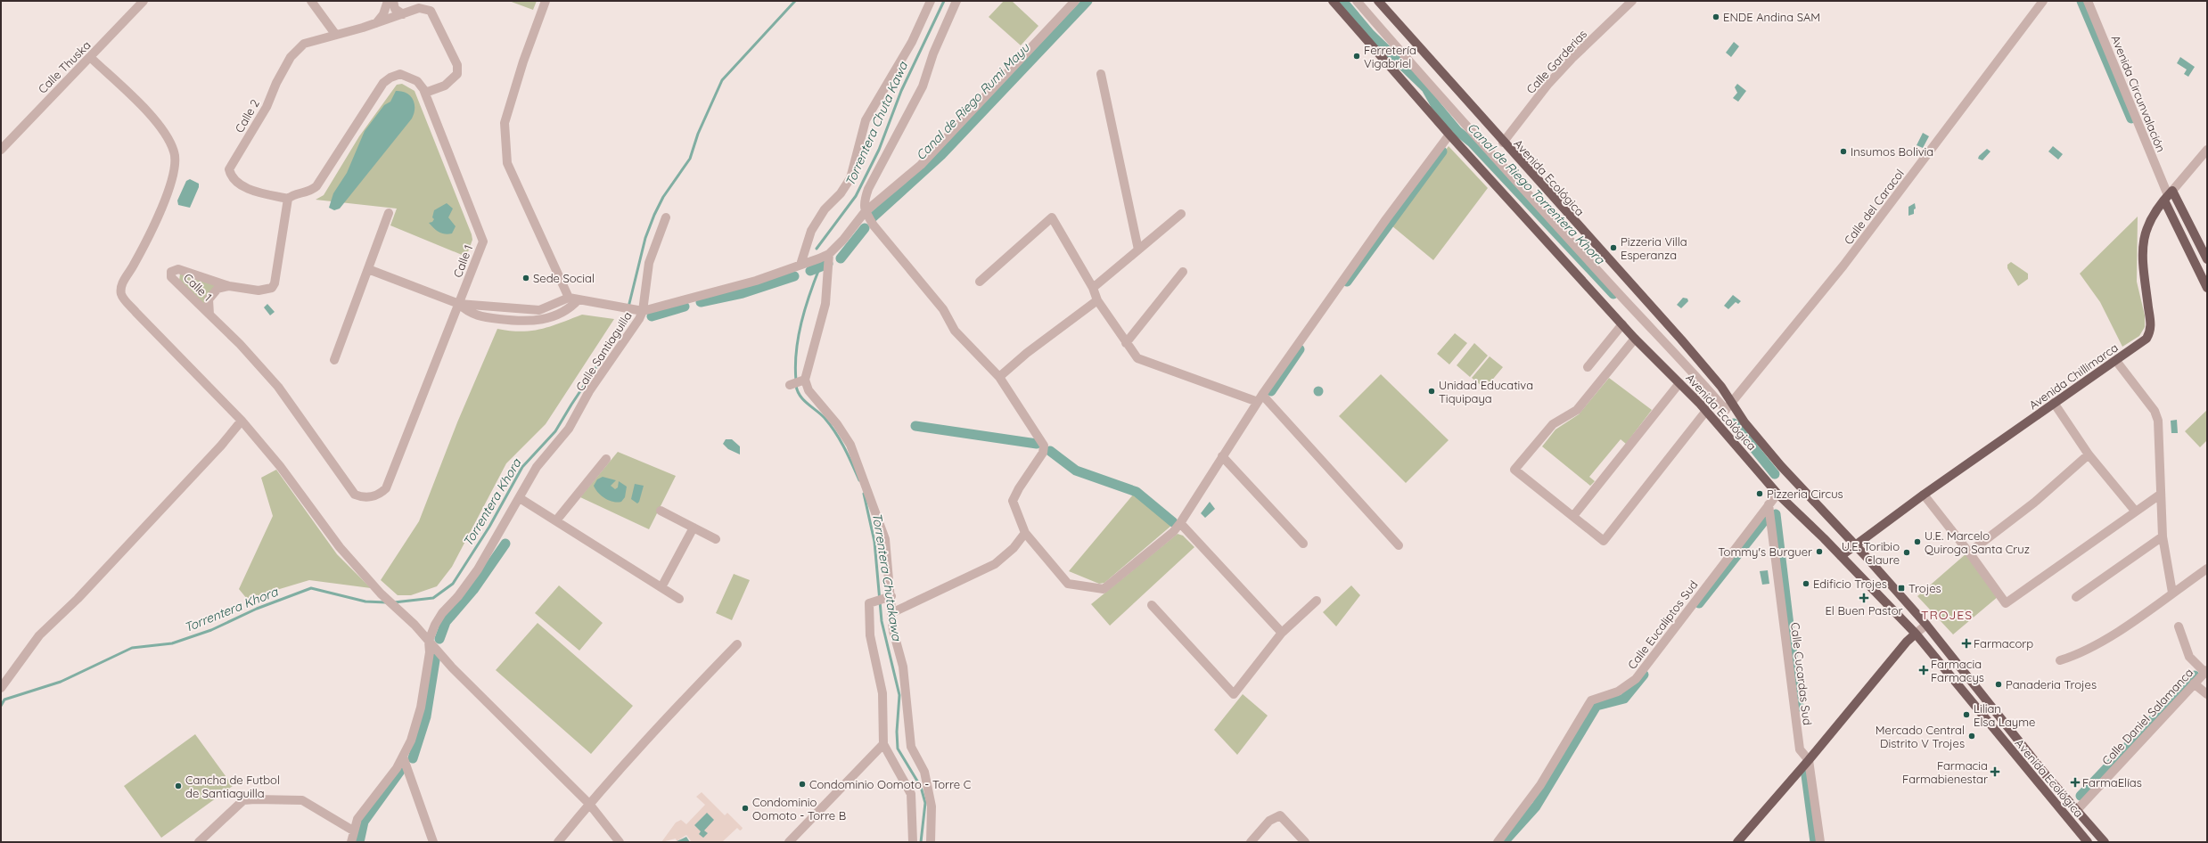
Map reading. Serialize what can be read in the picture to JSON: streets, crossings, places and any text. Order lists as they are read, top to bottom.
{
  "streets": {
    "main road": ["Avenida Circunvalación", "Avenida Ecológica", "Avenida Chillimarca"],
    "street": [
      "Calle Garderias",
      "Calle Thuska",
      "Calle 2",
      "Calle del Caracol",
      "Calle 1",
      "Calle Santiaguilla",
      "Calle Eucaliptos Sud",
      "Calle Cucardas Sud",
      "Calle Daniel Salamanca"
    ]
  },
  "crossings": [
    ["Calle Garderias", "Avenida Ecológica"],
    ["Avenida Circunvalación", "Avenida Chillimarca"],
    ["Calle 2", "Calle 1"],
    ["Avenida Ecológica", "Calle del Caracol"],
    ["Avenida Ecológica", "Avenida Chillimarca"],
    ["Avenida Ecológica", "Calle Eucaliptos Sud"],
    ["Avenida Ecológica", "Calle Daniel Salamanca"],
    ["Calle Eucaliptos Sud", "Calle Cucardas Sud"]
  ],
  "districts": ["TROJES"],
  "water": [
    "Canal de Riego Rumi Mayu",
    "Torrentera Chuta Kawa",
    "Canal de Riego Torrentera Khora",
    "Torrentera Khora",
    "Torrentera Chutakawa"
  ],
  "places": {
    "other": [
      "ENDE Andina SAM",
      "Ferretería Vigabriel",
      "Insumos Bolivia",
      "Pizzeria Villa Esperanza",
      "Sede Social",
      "Unidad Educativa Tiquipaya",
      "Pizzeria Circus",
      "U.E. Marcelo Quiroga Santa Cruz",
      "Tommy's Burguer",
      "U.E. Toribio Claure",
      "Edificio Trojes",
      "Panaderia Trojes",
      "Lilian Elsa Layme",
      "Mercado Central Distrito V Trojes",
      "Condominio Oomoto - Torre C",
      "Cancha de Futbol de Santiaguilla",
      "Condominio Oomoto - Torre B"
    ],
    "transit": ["Trojes"],
    "health": [
      "El Buen Pastor",
      "Farmacorp",
      "Farmacia Farmacys",
      "Farmacia Farmabienestar",
      "FarmaElías"
    ]
  }
}
